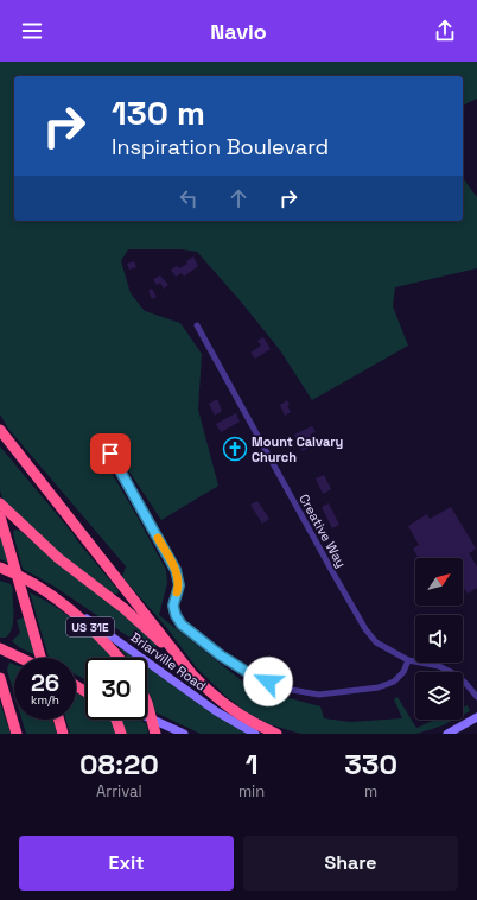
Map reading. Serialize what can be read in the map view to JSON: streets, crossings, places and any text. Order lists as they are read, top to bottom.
{
  "streets": {
    "highway": ["US 31E"],
    "main road": ["Briarville Road"],
    "street": ["Creative Way"]
  },
  "crossings": [
    ["US 31E", "Briarville Road"]
  ],
  "places": {
    "church": ["Mount Calvary Church"]
  },
  "north": "top right",
  "page": {
    "header": "Navio",
    "turn": ["130 m", "Inspiration Boulevard"],
    "speed": "26 km/h",
    "limit": "30",
    "eta": [
      "08:20",
      "Arrival",
      "1",
      "min",
      "330",
      "m"
    ],
    "buttons": ["Exit", "Share"]
  }
}
